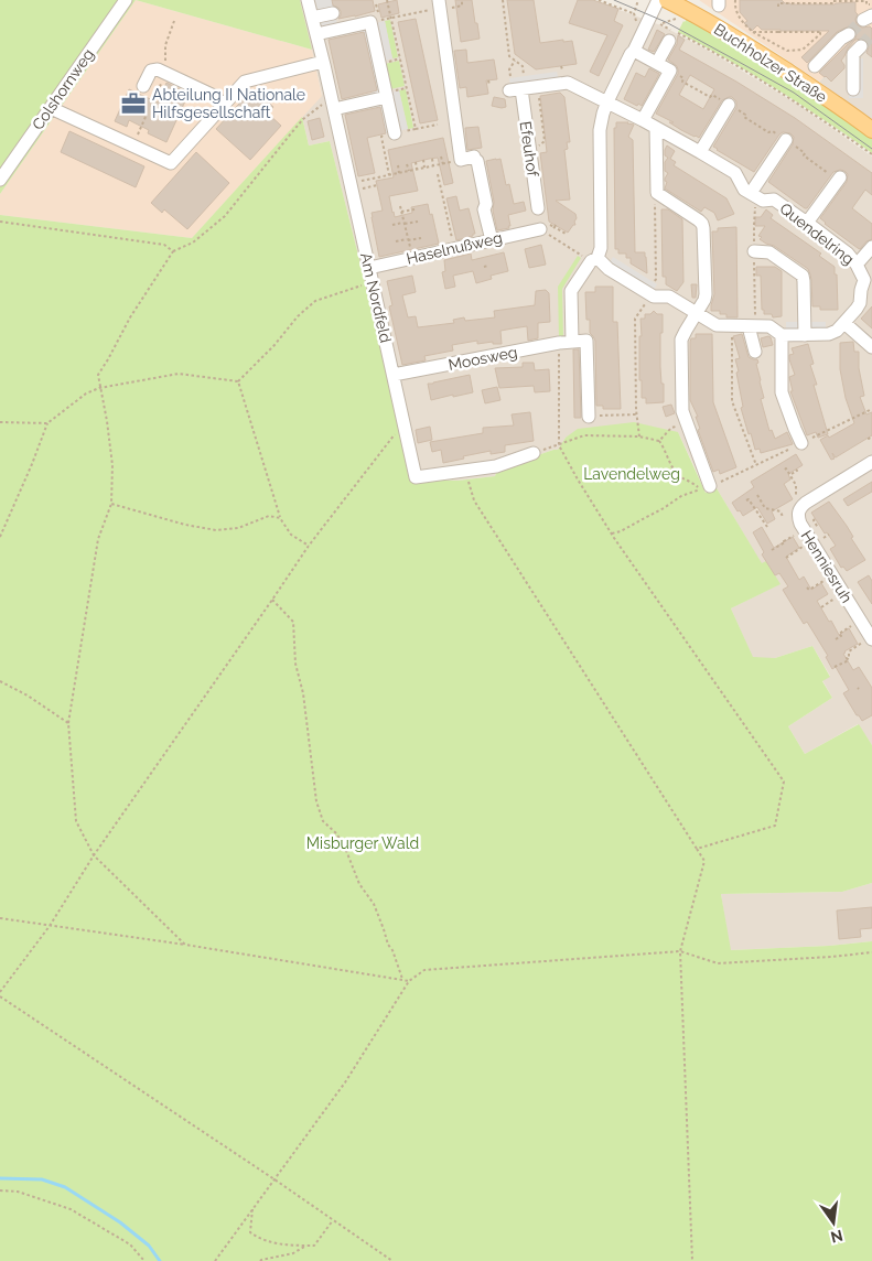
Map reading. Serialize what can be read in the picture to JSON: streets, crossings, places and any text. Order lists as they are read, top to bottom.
{
  "streets": {
    "main road": ["Buchholzer Straße"],
    "street": [
      "Colshornweg",
      "Efeuhof",
      "Quendelring",
      "Haselnußweg",
      "Am Nordfeld",
      "Moosweg",
      "Henniesruh"
    ]
  },
  "crossings": [
    ["Efeuhof", "Quendelring"],
    ["Haselnußweg", "Am Nordfeld"],
    ["Am Nordfeld", "Moosweg"]
  ],
  "parks": ["Lavendelweg", "Misburger Wald"],
  "places": {
    "office": ["Abteilung II Nationale Hilfsgesellschaft"]
  },
  "north": "bottom"
}
